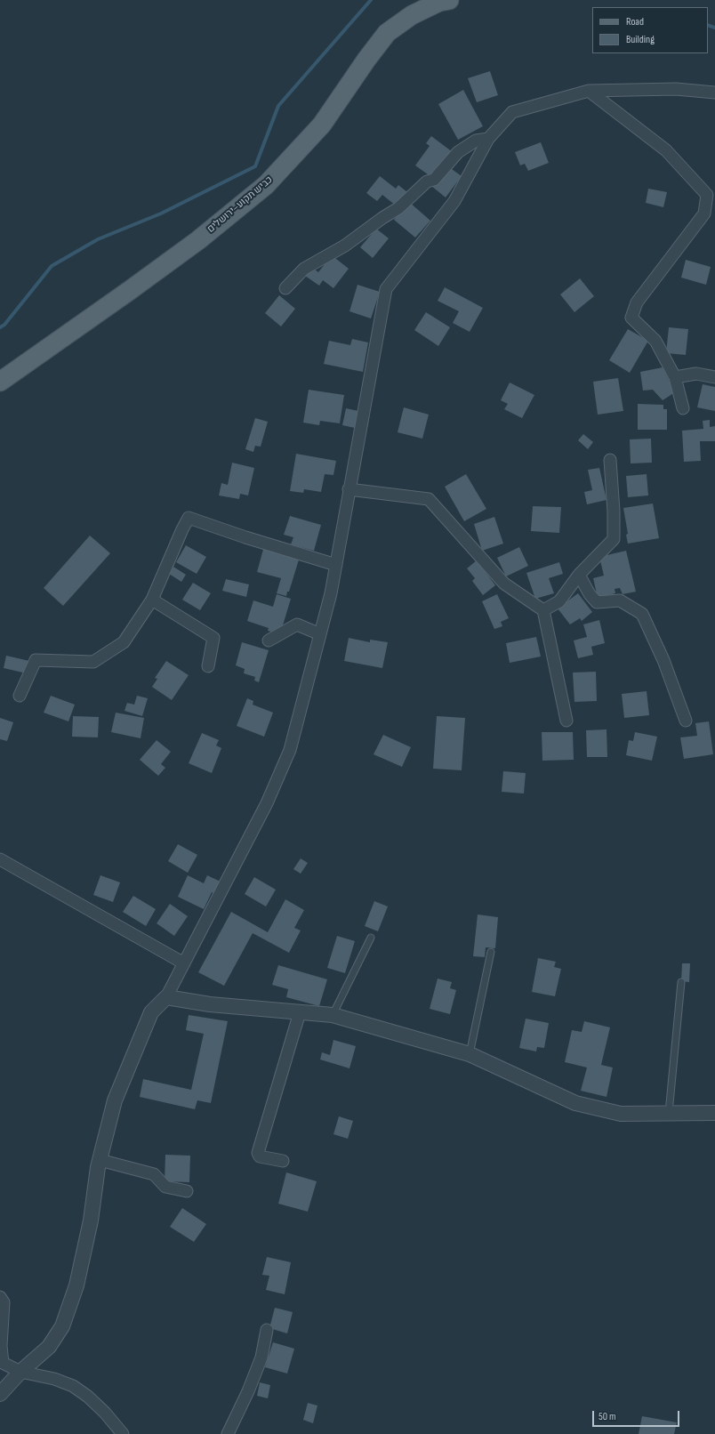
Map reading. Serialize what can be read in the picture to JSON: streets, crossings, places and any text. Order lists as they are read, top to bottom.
{
  "streets": {
    "main road": ["כביש תקוע–ירושלים"]
  },
  "legend": ["Road", "Building"],
  "scale_bar": "50 m"
}
